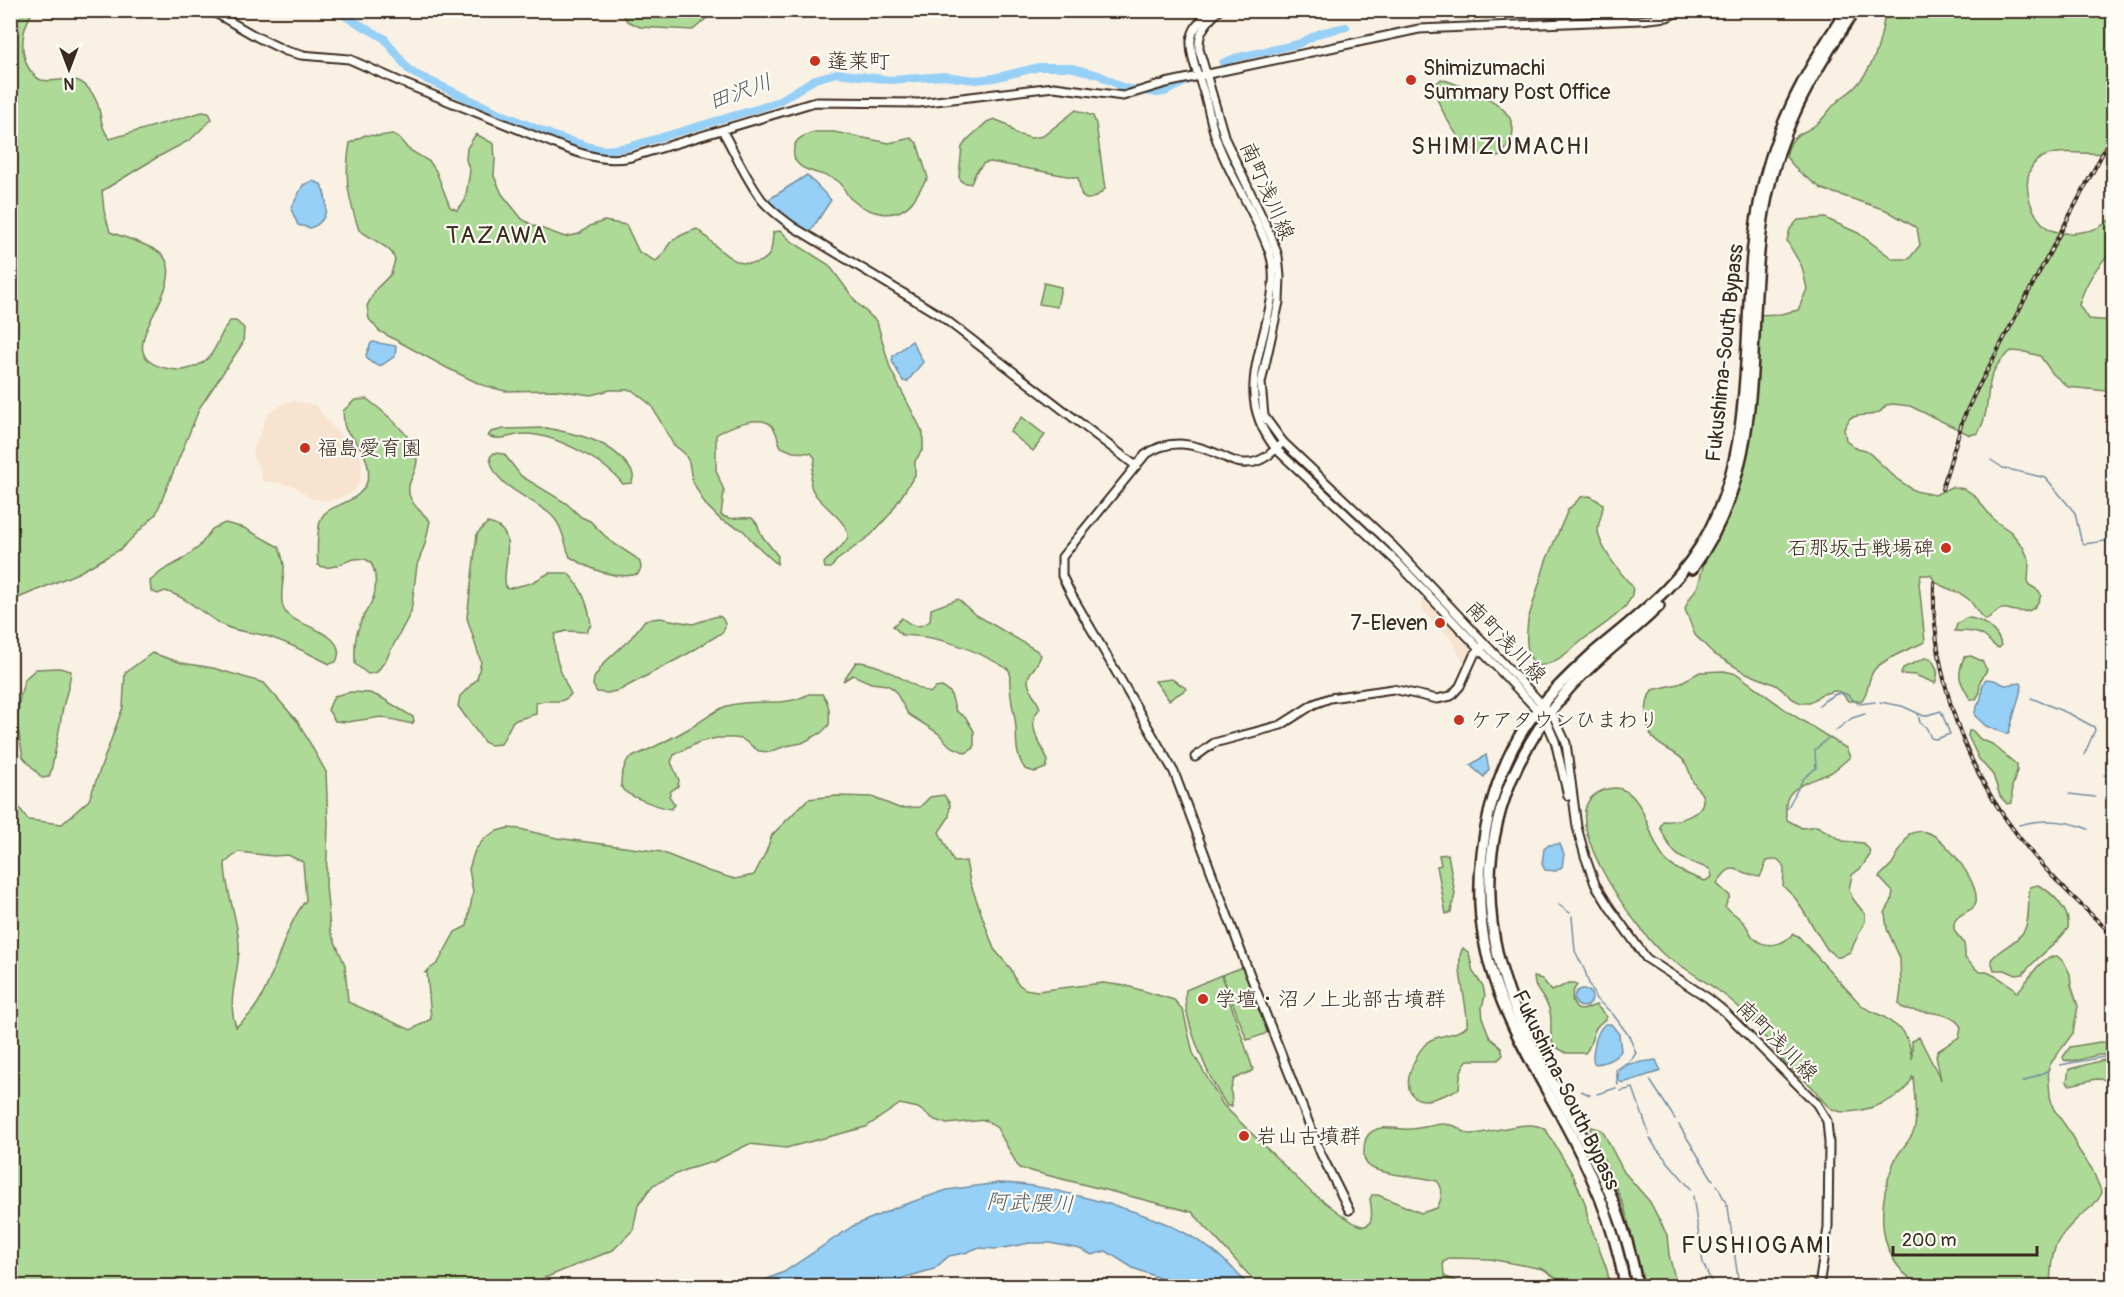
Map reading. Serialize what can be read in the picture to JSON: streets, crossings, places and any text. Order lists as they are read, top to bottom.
{
  "streets": {
    "highway": ["Fukushima-South Bypass"],
    "street": ["南町浅川線"]
  },
  "crossings": [
    ["南町浅川線", "Fukushima-South Bypass"]
  ],
  "districts": ["SHIMIZUMACHI", "TAZAWA", "FUSHIOGAMI"],
  "water": ["田沢川", "阿武隈川"],
  "places": [
    "蓬莱町",
    "Shimizumachi Summary Post Office",
    "福島愛育園",
    "石那坂古戦場碑",
    "7-Eleven",
    "ケアタウンひまわり",
    "学壇・沼ノ上北部古墳群",
    "岩山古墳群"
  ],
  "scale_bar": "200 m",
  "north": "bottom"
}
